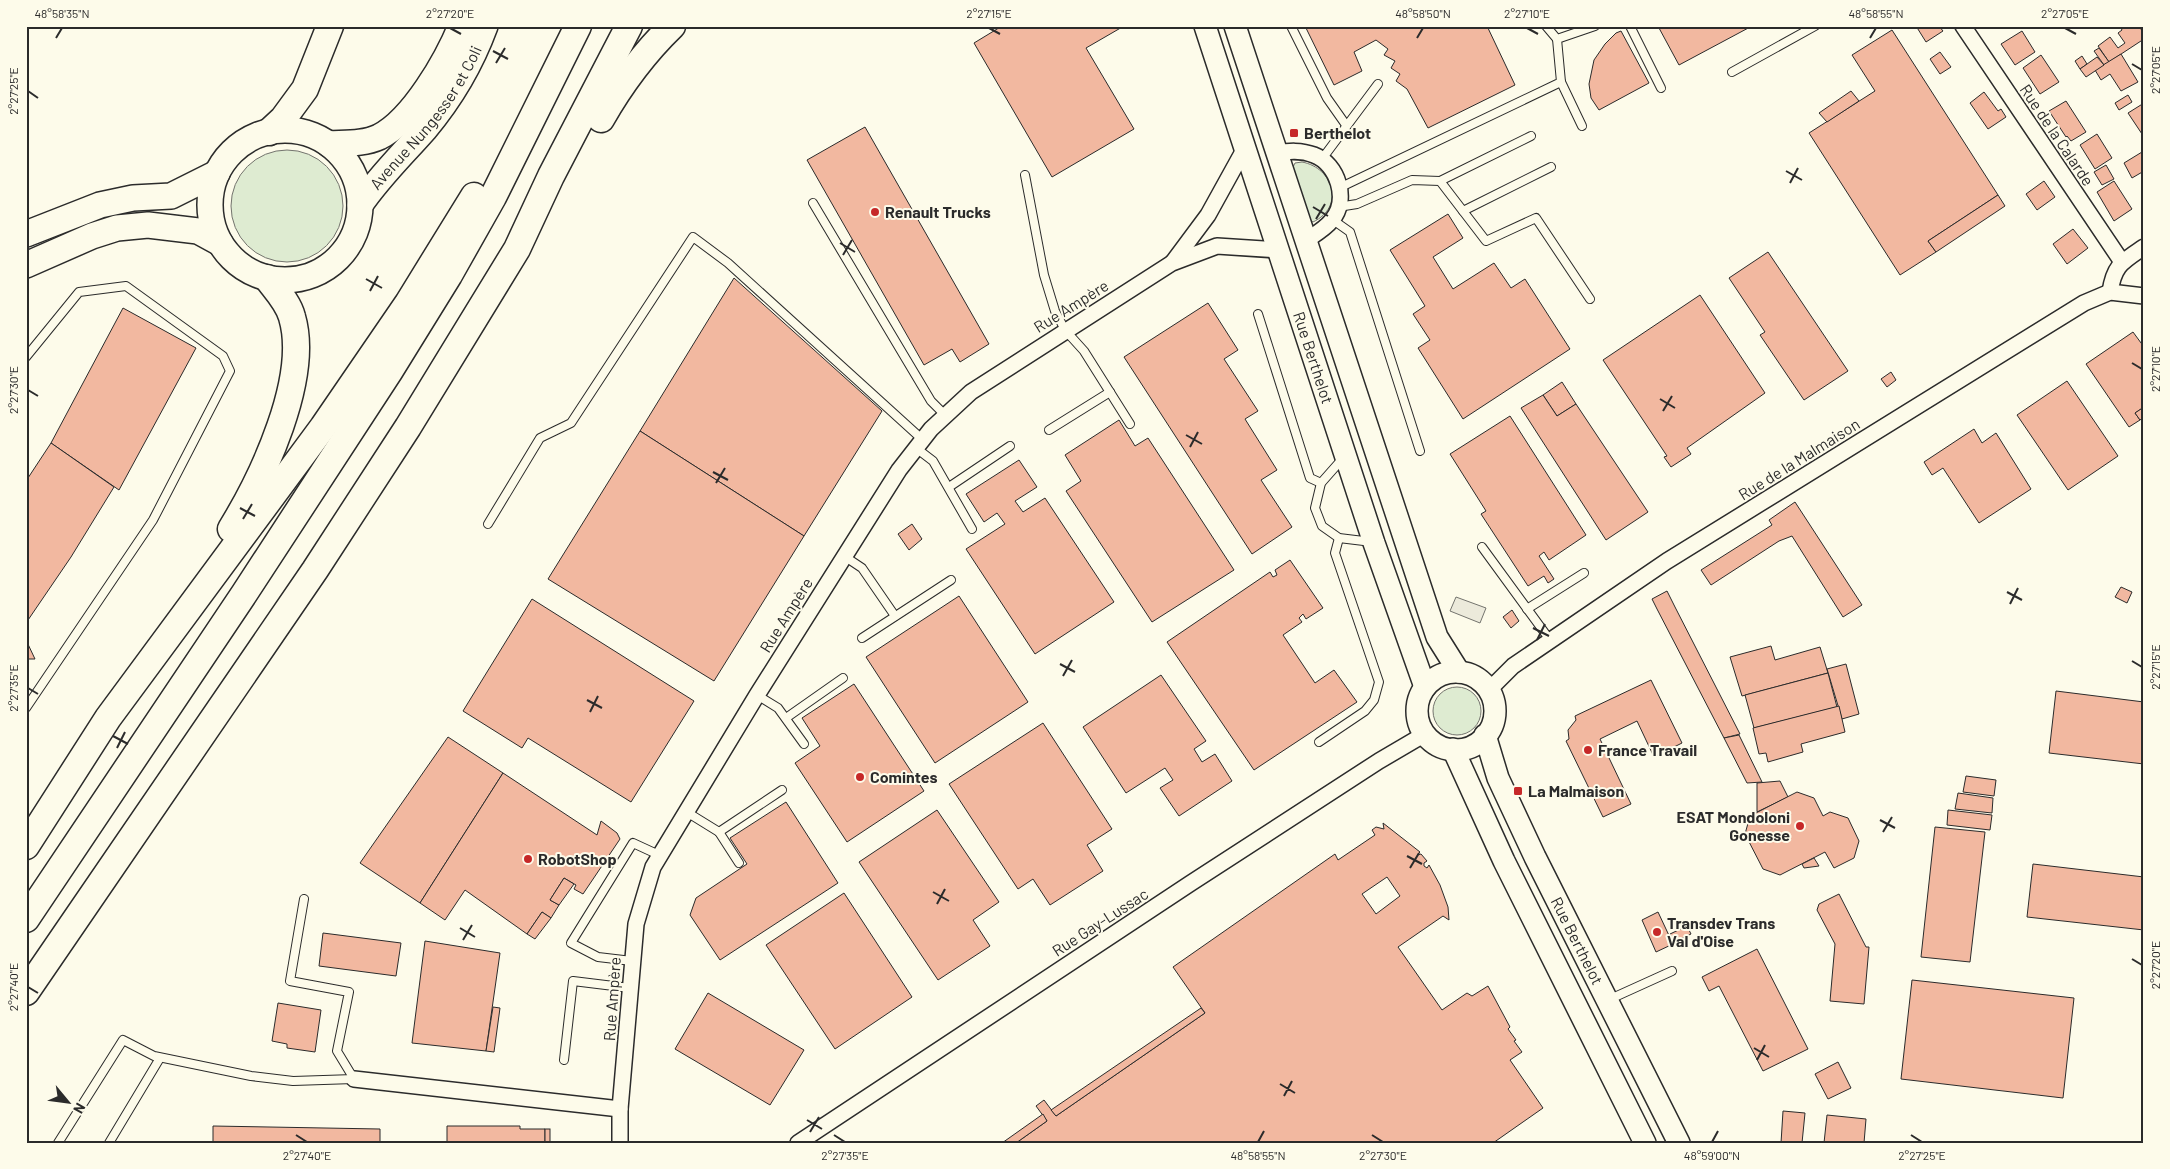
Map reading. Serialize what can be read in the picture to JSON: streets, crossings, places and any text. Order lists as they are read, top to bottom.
{
  "streets": {
    "main road": ["Avenue Nungesser et Coli", "Rue Berthelot"],
    "street": [
      "Rue de la Calarde",
      "Rue Ampère",
      "Rue de la Malmaison",
      "Rue Gay-Lussac"
    ]
  },
  "crossings": [
    ["Rue Ampère", "Rue Berthelot"],
    ["Rue Berthelot", "Rue de la Malmaison"],
    ["Rue Berthelot", "Rue Gay-Lussac"],
    ["Rue de la Malmaison", "Rue Gay-Lussac"]
  ],
  "places": {
    "transit": ["Berthelot", "La Malmaison"],
    "other": [
      "Renault Trucks",
      "France Travail",
      "Comintes",
      "ESAT Mondoloni Gonesse",
      "RobotShop",
      "Transdev Trans Val d'Oise"
    ]
  },
  "north": "bottom right",
  "coordinates": [
    "48°58'35\"N",
    "2°27'20\"E",
    "2°27'15\"E",
    "48°58'50\"N",
    "2°27'10\"E",
    "48°58'55\"N",
    "2°27'05\"E",
    "2°27'25\"E",
    "2°27'30\"E",
    "2°27'35\"E",
    "2°27'40\"E",
    "48°59'00\"N"
  ]
}
